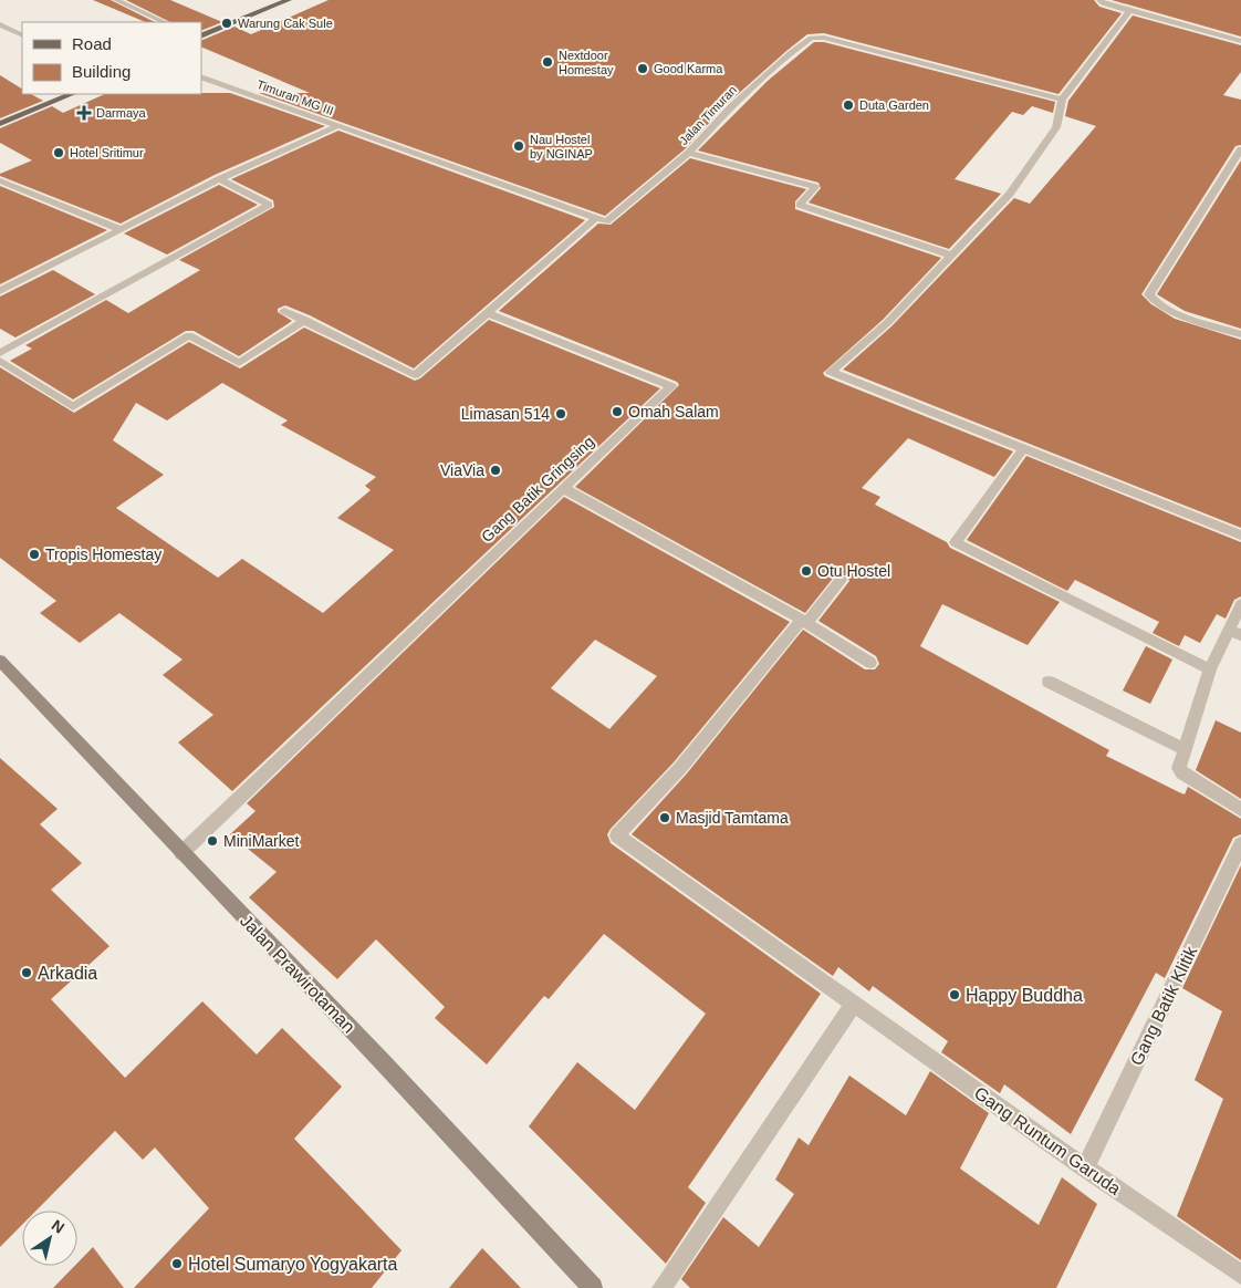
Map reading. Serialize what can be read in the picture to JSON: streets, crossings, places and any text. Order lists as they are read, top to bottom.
{
  "streets": {
    "street": [
      "Timuran MG III",
      "Jalan Timuran",
      "Gang Batik Gringsing",
      "Jalan Prawirotaman",
      "Gang Batik Klitik",
      "Gang Runtum Garuda"
    ]
  },
  "crossings": [
    ["Timuran MG III", "Jalan Timuran"],
    ["Gang Batik Gringsing", "Jalan Prawirotaman"],
    ["Gang Batik Klitik", "Gang Runtum Garuda"]
  ],
  "places": {
    "other": [
      "Warung Cak Sule",
      "Nextdoor Homestay",
      "Good Karma",
      "Duta Garden",
      "Nau Hostel by NGINAP",
      "Hotel Sritimur",
      "Omah Salam",
      "Limasan 514",
      "ViaVia",
      "Tropis Homestay",
      "Otu Hostel",
      "Masjid Tamtama",
      "MiniMarket",
      "Arkadia",
      "Happy Buddha",
      "Hotel Sumaryo Yogyakarta"
    ],
    "health": ["Darmaya"]
  },
  "legend": ["Road", "Building"],
  "north": "top right"
}
